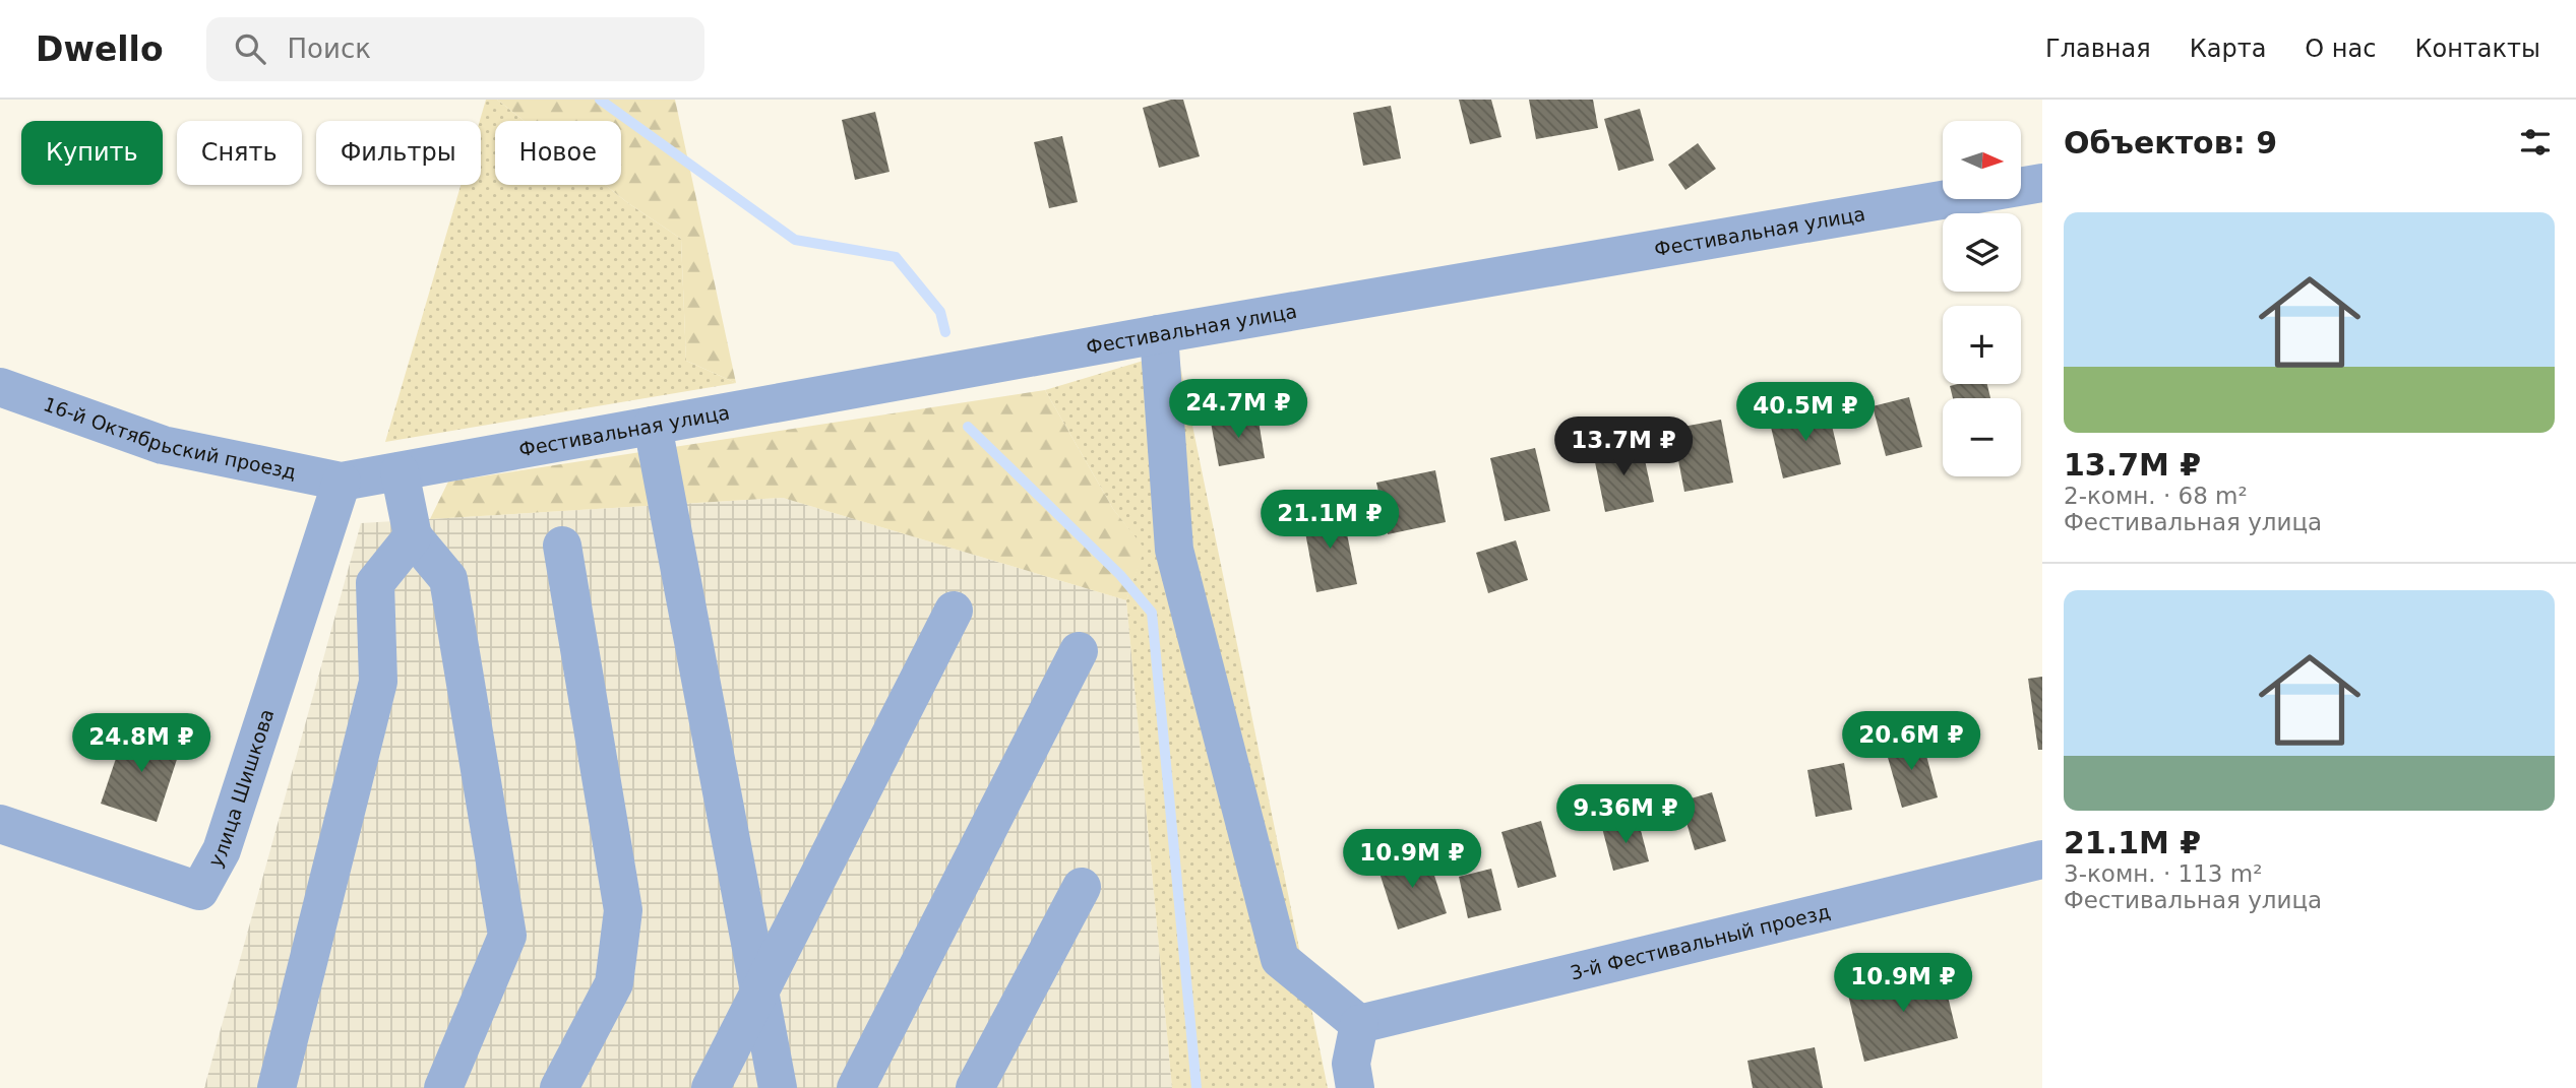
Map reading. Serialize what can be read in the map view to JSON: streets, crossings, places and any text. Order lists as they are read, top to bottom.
{
  "streets": {
    "street": [
      "Фестивальная улица",
      "16-й Октябрьский проезд",
      "улица Шишкова",
      "3-й Фестивальный проезд"
    ]
  },
  "crossings": [
    ["Фестивальная улица", "16-й Октябрьский проезд"],
    ["Фестивальная улица", "улица Шишкова"],
    ["16-й Октябрьский проезд", "улица Шишкова"]
  ],
  "north": "right",
  "page": {
    "header": "Dwello",
    "search": "Поиск",
    "nav": [
      "Главная",
      "Карта",
      "О нас",
      "Контакты"
    ],
    "heading": "Объектов: 9",
    "map_buttons": ["+", "−"],
    "chip": [
      "Купить",
      "Снять",
      "Фильтры",
      "Новое"
    ],
    "list": [
      {
        "name": "13.7M ₽",
        "note": "2-комн. · 68 m² · Фестивальная улица"
      },
      {
        "name": "21.1M ₽",
        "note": "3-комн. · 113 m² · Фестивальная улица"
      }
    ],
    "price": [
      "24.7M ₽",
      "40.5M ₽",
      "13.7M ₽",
      "21.1M ₽",
      "20.6M ₽",
      "24.8M ₽",
      "9.36M ₽",
      "10.9M ₽",
      "10.9M ₽"
    ]
  }
}
